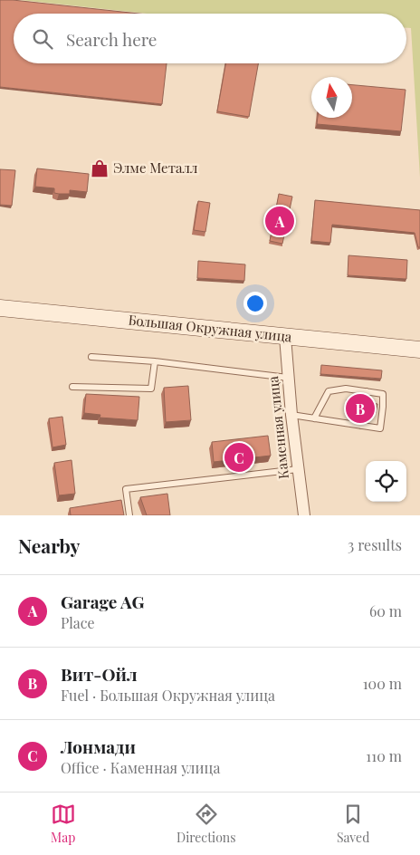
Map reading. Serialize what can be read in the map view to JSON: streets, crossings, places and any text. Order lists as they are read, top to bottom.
{
  "streets": {
    "main road": ["Большая Окружная улица"],
    "street": ["Каменная улица"]
  },
  "crossings": [
    ["Большая Окружная улица", "Каменная улица"]
  ],
  "places": {
    "shop": ["Элме Металл"]
  },
  "north": "top",
  "page": {
    "search": "Search here",
    "pins": ["A", "B", "C"],
    "heading": ["Nearby", "3 results"],
    "list": [
      {
        "mark": "A",
        "name": "Garage AG",
        "note": "Place",
        "value": "60 m"
      },
      {
        "mark": "B",
        "name": "Вит-Ойл",
        "note": "Fuel · Большая Окружная улица",
        "value": "100 m"
      },
      {
        "mark": "C",
        "name": "Лонмади",
        "note": "Office · Каменная улица",
        "value": "110 m"
      }
    ],
    "nav": ["Map", "Directions", "Saved"]
  }
}
